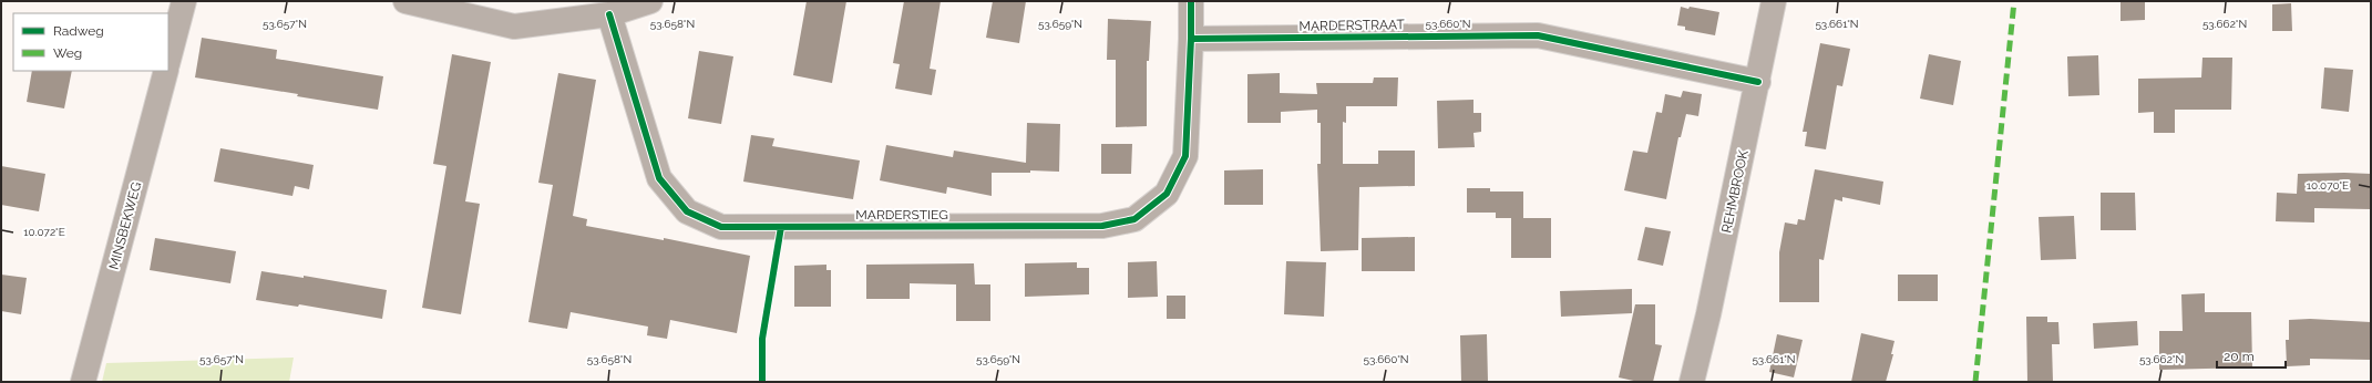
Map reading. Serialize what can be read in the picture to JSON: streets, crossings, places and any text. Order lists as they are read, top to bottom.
{
  "streets": {
    "street": [
      "MARDERSTRAAT",
      "REHMBROOK",
      "MARDERSTIEG",
      "MINSBEKWEG"
    ]
  },
  "crossings": [
    ["MARDERSTRAAT", "REHMBROOK"],
    ["MARDERSTRAAT", "MARDERSTIEG"]
  ],
  "legend": ["Radweg", "Weg"],
  "scale_bar": "20 m",
  "coordinates": [
    "53.657°N",
    "53.658°N",
    "53.659°N",
    "53.662°N",
    "53.660°N",
    "53.661°N",
    "10.070°E",
    "10.072°E"
  ]
}
